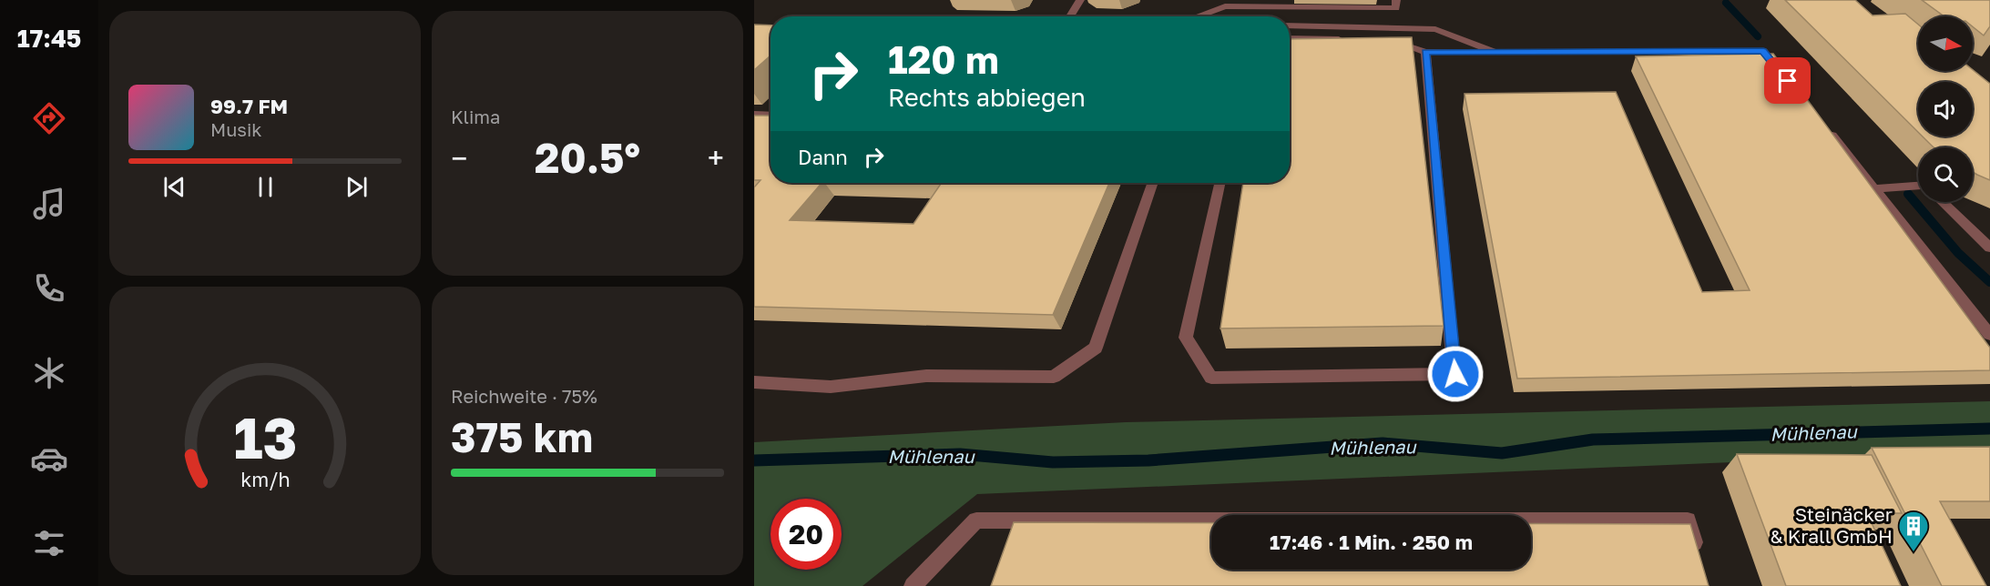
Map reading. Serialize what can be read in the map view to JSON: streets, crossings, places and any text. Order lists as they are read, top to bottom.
{
  "water": ["Mühlenau"],
  "places": {
    "building": ["Steinäcker & Krall GmbH"]
  },
  "north": "right",
  "page": {
    "tabs": "17:45",
    "tile": [
      "Klima",
      ["Reichweite · 75%", "375 km"]
    ],
    "turn": ["120 m", "Rechts abbiegen"],
    "song": ["99.7 FM", "Musik"],
    "then": "Dann",
    "heat": ["−", "20.5°", "+"],
    "limit": "20",
    "trip": "17:46 · 1 Min. · 250 m",
    "gauge": ["13", "km/h"]
  }
}
